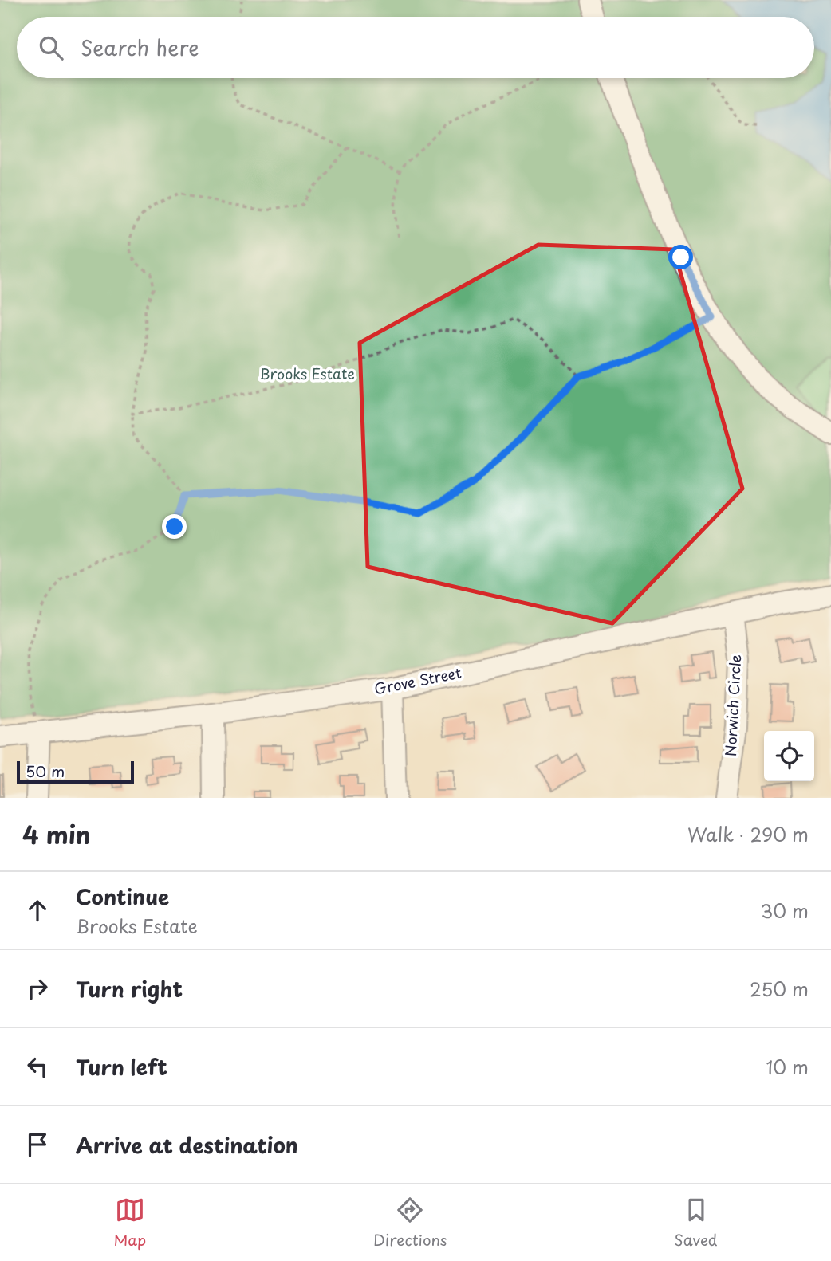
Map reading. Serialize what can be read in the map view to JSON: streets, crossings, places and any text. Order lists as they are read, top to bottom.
{
  "streets": {
    "street": ["Grove Street", "Norwich Circle"]
  },
  "crossings": [
    ["Grove Street", "Norwich Circle"]
  ],
  "parks": ["Brooks Estate"],
  "scale_bar": "50 m",
  "page": {
    "search": "Search here",
    "scale": "50 m",
    "heading": ["4 min", "Walk · 290 m"],
    "list": [
      ["Continue", "Brooks Estate", "30 m"],
      ["Turn right", "250 m"],
      ["Turn left", "10 m"],
      "Arrive at destination"
    ],
    "nav": ["Map", "Directions", "Saved"]
  }
}
